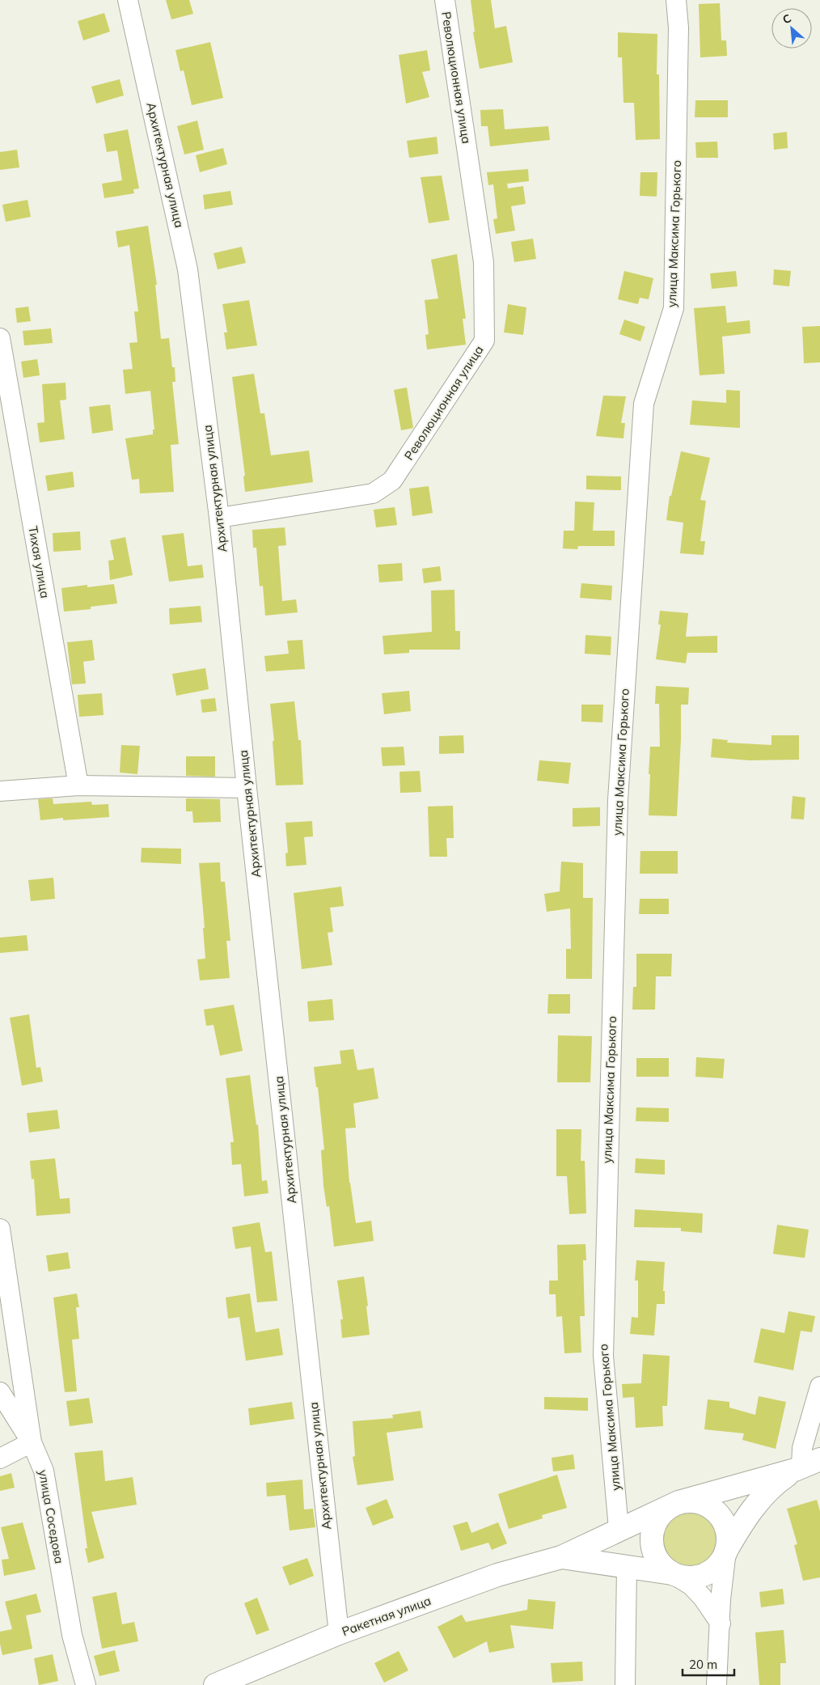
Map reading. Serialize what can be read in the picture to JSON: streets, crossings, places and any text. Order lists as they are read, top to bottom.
{
  "streets": {
    "main road": ["Ракетная улица"],
    "street": [
      "Революционная улица",
      "Архитектурная улица",
      "улица Максима Горького",
      "Тихая улица",
      "улица Соседова"
    ]
  },
  "crossings": [
    ["Революционная улица", "Архитектурная улица"],
    ["Архитектурная улица", "Ракетная улица"],
    ["улица Максима Горького", "Ракетная улица"]
  ],
  "scale_bar": "20 m",
  "north": "top left"
}
